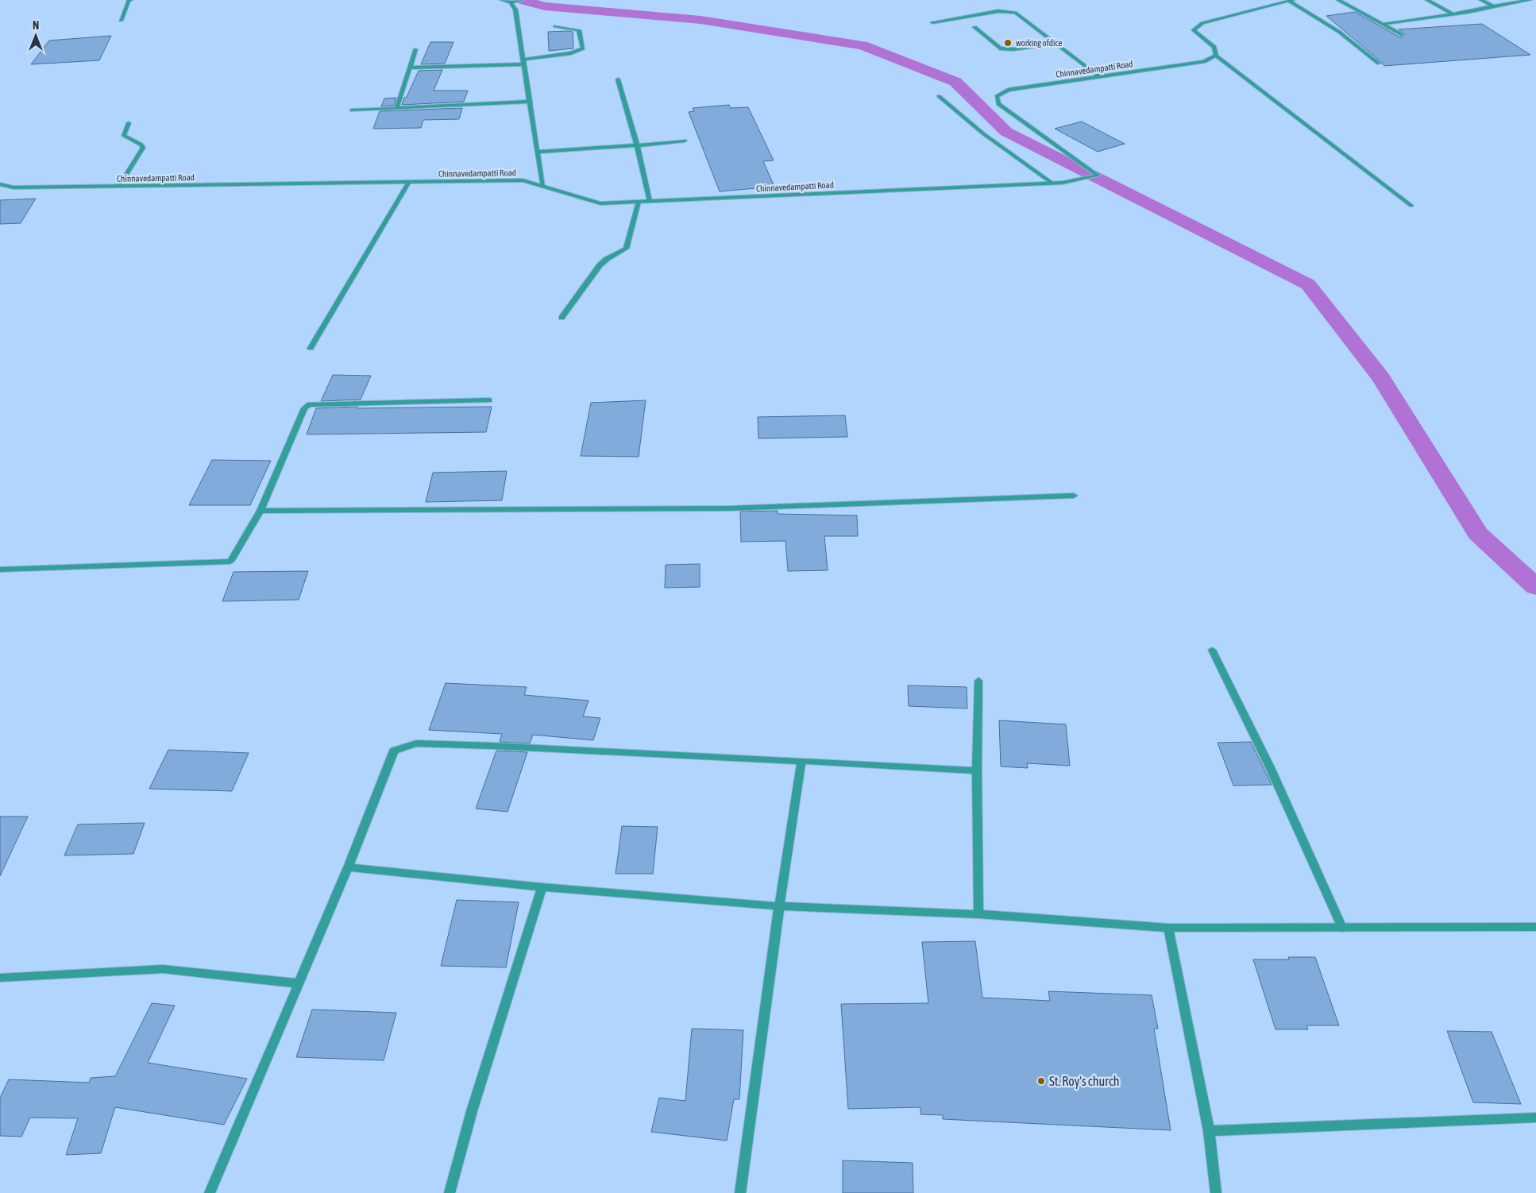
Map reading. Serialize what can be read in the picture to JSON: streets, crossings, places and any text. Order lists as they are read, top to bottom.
{
  "streets": {
    "street": ["Chinnavedampatti Road"]
  },
  "places": ["working ofdice", "St. Roy's church"],
  "north": "top"
}
